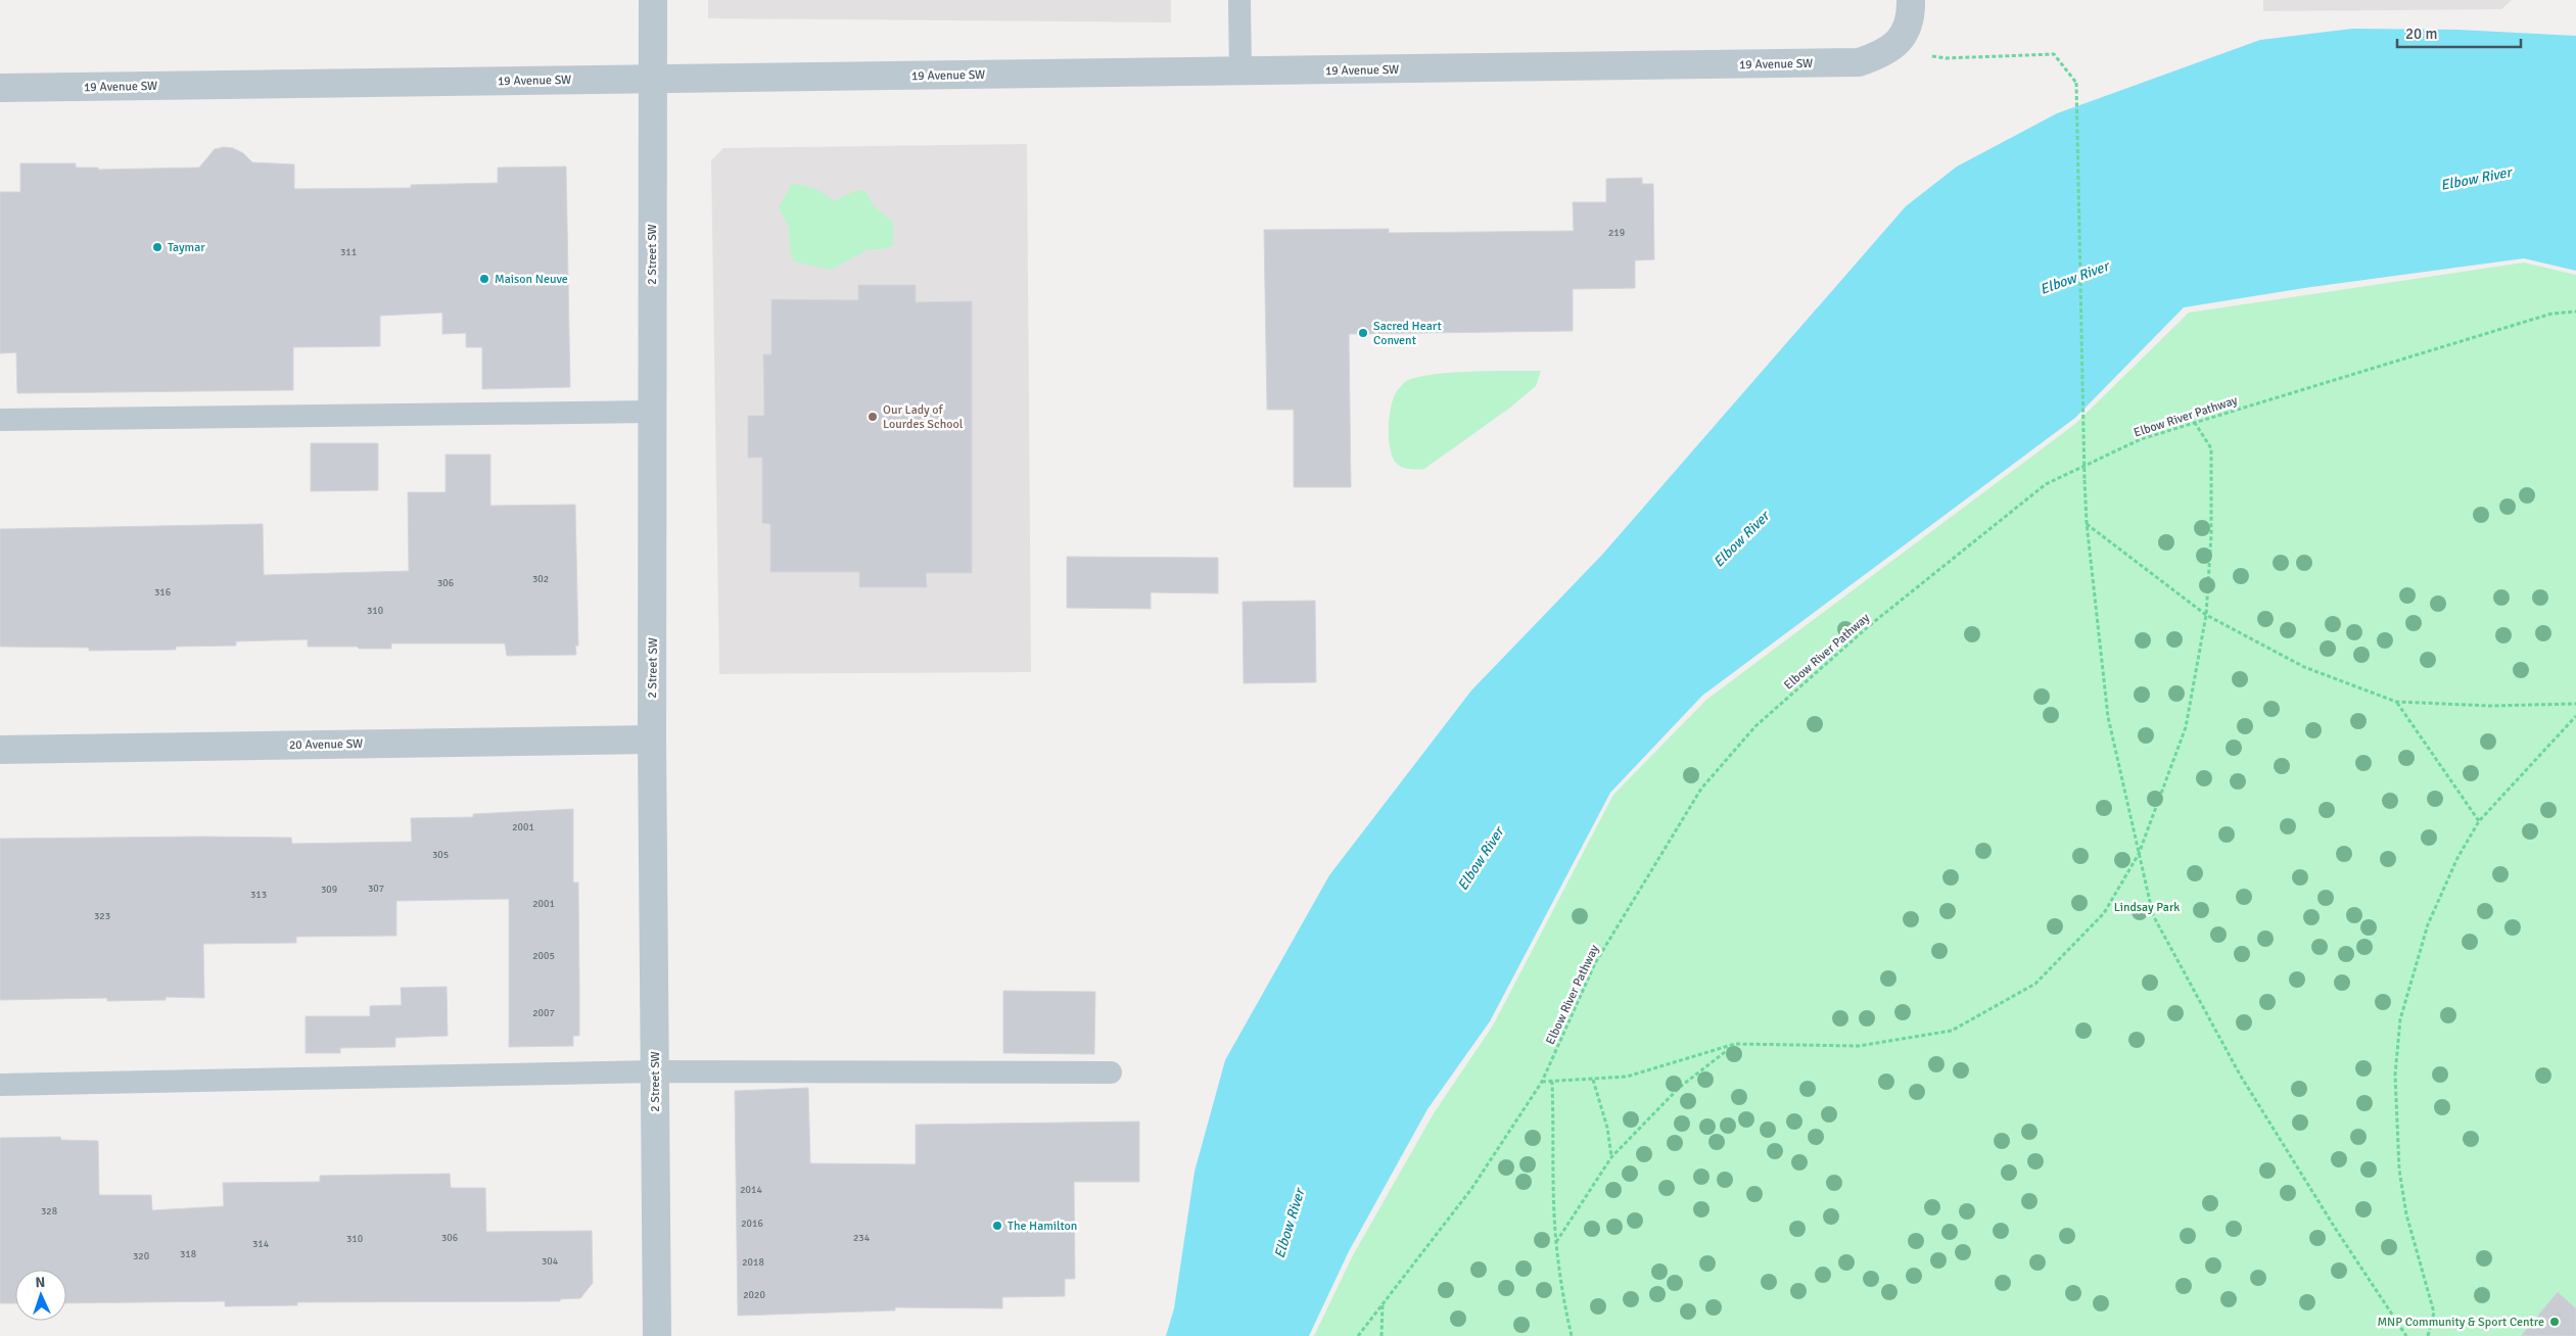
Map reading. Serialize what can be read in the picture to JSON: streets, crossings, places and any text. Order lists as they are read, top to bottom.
{
  "streets": {
    "street": ["19 Avenue SW", "2 Street SW", "20 Avenue SW"],
    "path": ["Elbow River Pathway"]
  },
  "crossings": [
    ["19 Avenue SW", "2 Street SW"],
    ["2 Street SW", "20 Avenue SW"]
  ],
  "water": ["Elbow River"],
  "parks": ["Lindsay Park"],
  "places": [
    "Taymar",
    "Maison Neuve",
    "Sacred Heart Convent",
    "Our Lady of Lourdes School",
    "The Hamilton",
    "MNP Community & Sport Centre"
  ],
  "house_numbers": [
    "219",
    "311",
    "302",
    "306",
    "316",
    "310",
    "2001",
    "305",
    "307",
    "309",
    "313",
    "2001",
    "323",
    "2005",
    "2007",
    "2014",
    "328",
    "2016",
    "306",
    "234",
    "310",
    "314",
    "318",
    "320",
    "304",
    "2018",
    "2020"
  ],
  "scale_bar": "20 m",
  "north": "top"
}
